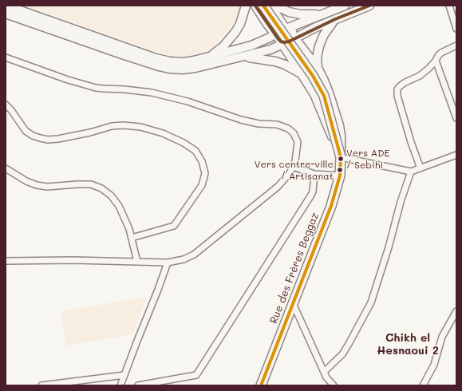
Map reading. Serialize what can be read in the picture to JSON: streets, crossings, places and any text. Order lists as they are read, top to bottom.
{
  "streets": {
    "main road": ["Rue des Frères Beggaz"]
  },
  "districts": ["Chikh el Hesnaoui 2"],
  "places": ["Vers ADE / Sebihi", "Vers centre-ville / Artisanat"]
}
